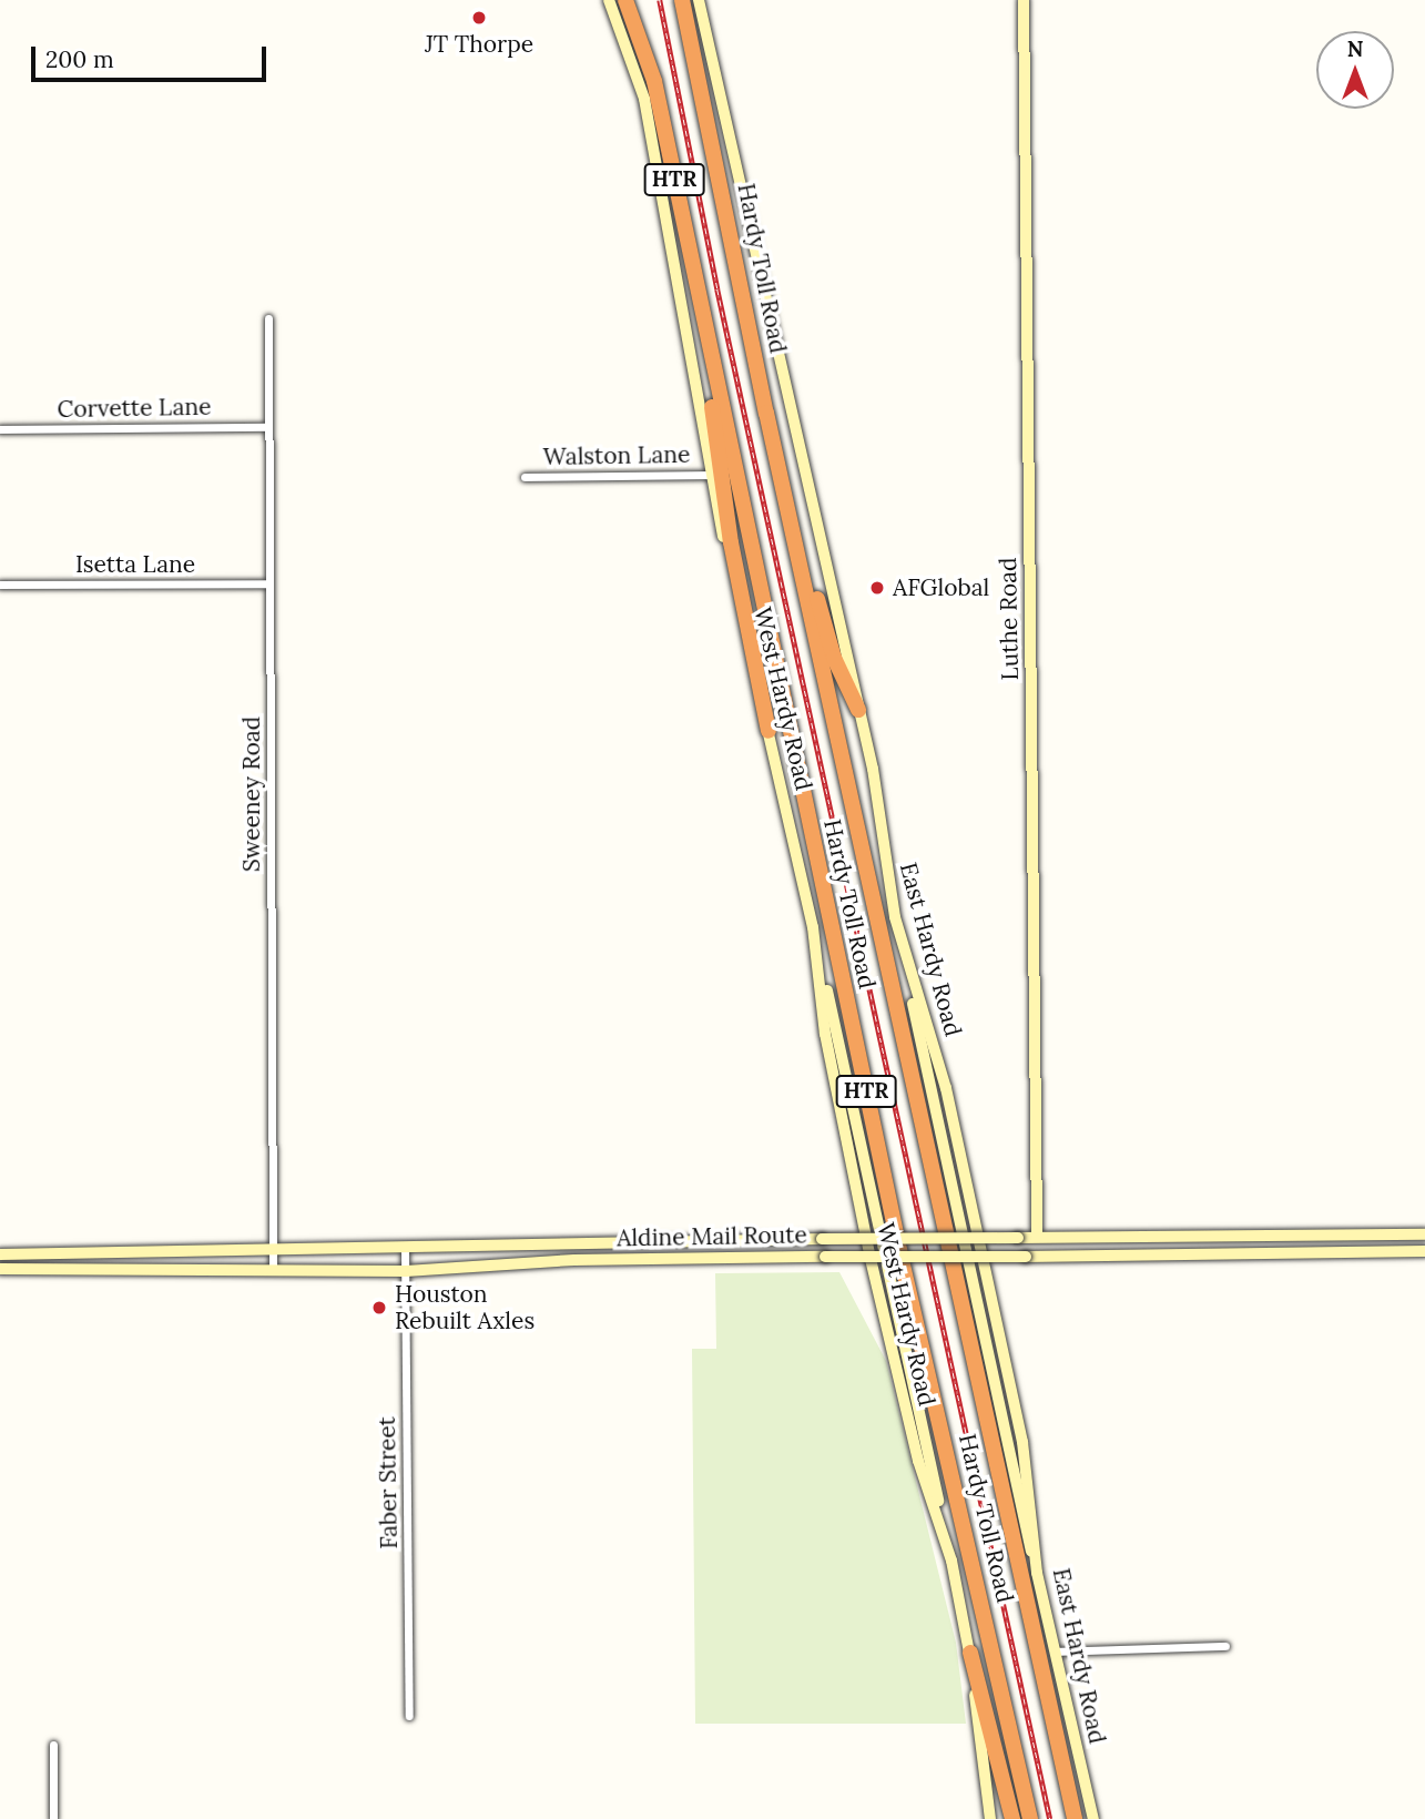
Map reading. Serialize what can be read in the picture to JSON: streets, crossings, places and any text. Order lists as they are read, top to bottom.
{
  "streets": {
    "highway": ["HTR", "Hardy Toll Road"],
    "main road": [
      "Luthe Road",
      "West Hardy Road",
      "East Hardy Road",
      "Aldine Mail Route"
    ],
    "street": [
      "Corvette Lane",
      "Walston Lane",
      "Isetta Lane",
      "Sweeney Road",
      "Faber Street"
    ]
  },
  "crossings": [
    ["Corvette Lane", "Sweeney Road"],
    ["Walston Lane", "West Hardy Road"],
    ["Isetta Lane", "Sweeney Road"],
    ["Luthe Road", "Aldine Mail Route"],
    ["Sweeney Road", "Aldine Mail Route"],
    ["Aldine Mail Route", "Faber Street"]
  ],
  "places": ["JT Thorpe", "AFGlobal", "Houston Rebuilt Axles"],
  "scale_bar": "200 m",
  "north": "top"
}
